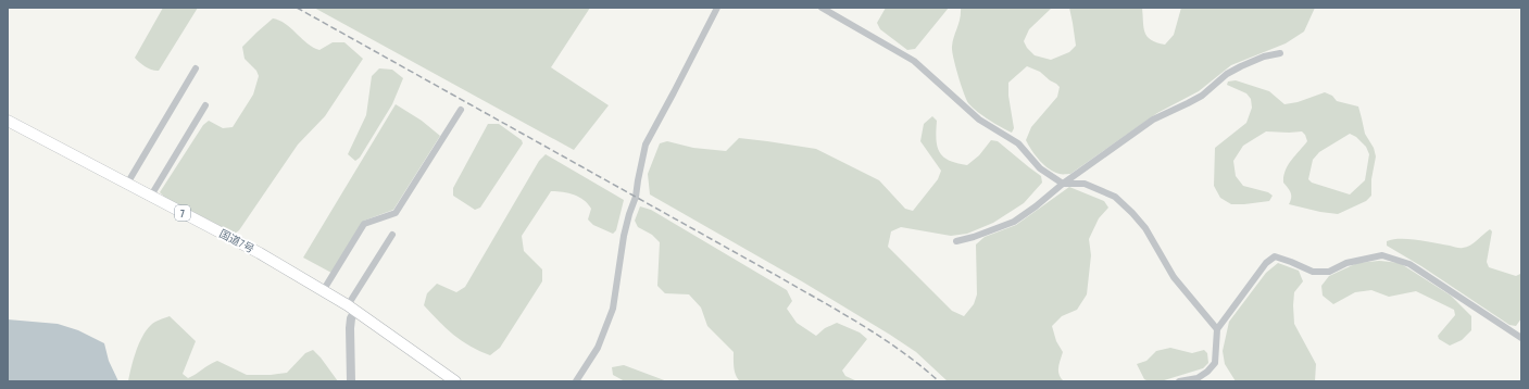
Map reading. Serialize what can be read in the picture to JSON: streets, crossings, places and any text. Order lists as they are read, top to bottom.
{
  "streets": {
    "highway": ["7", "国道7号"]
  }
}
